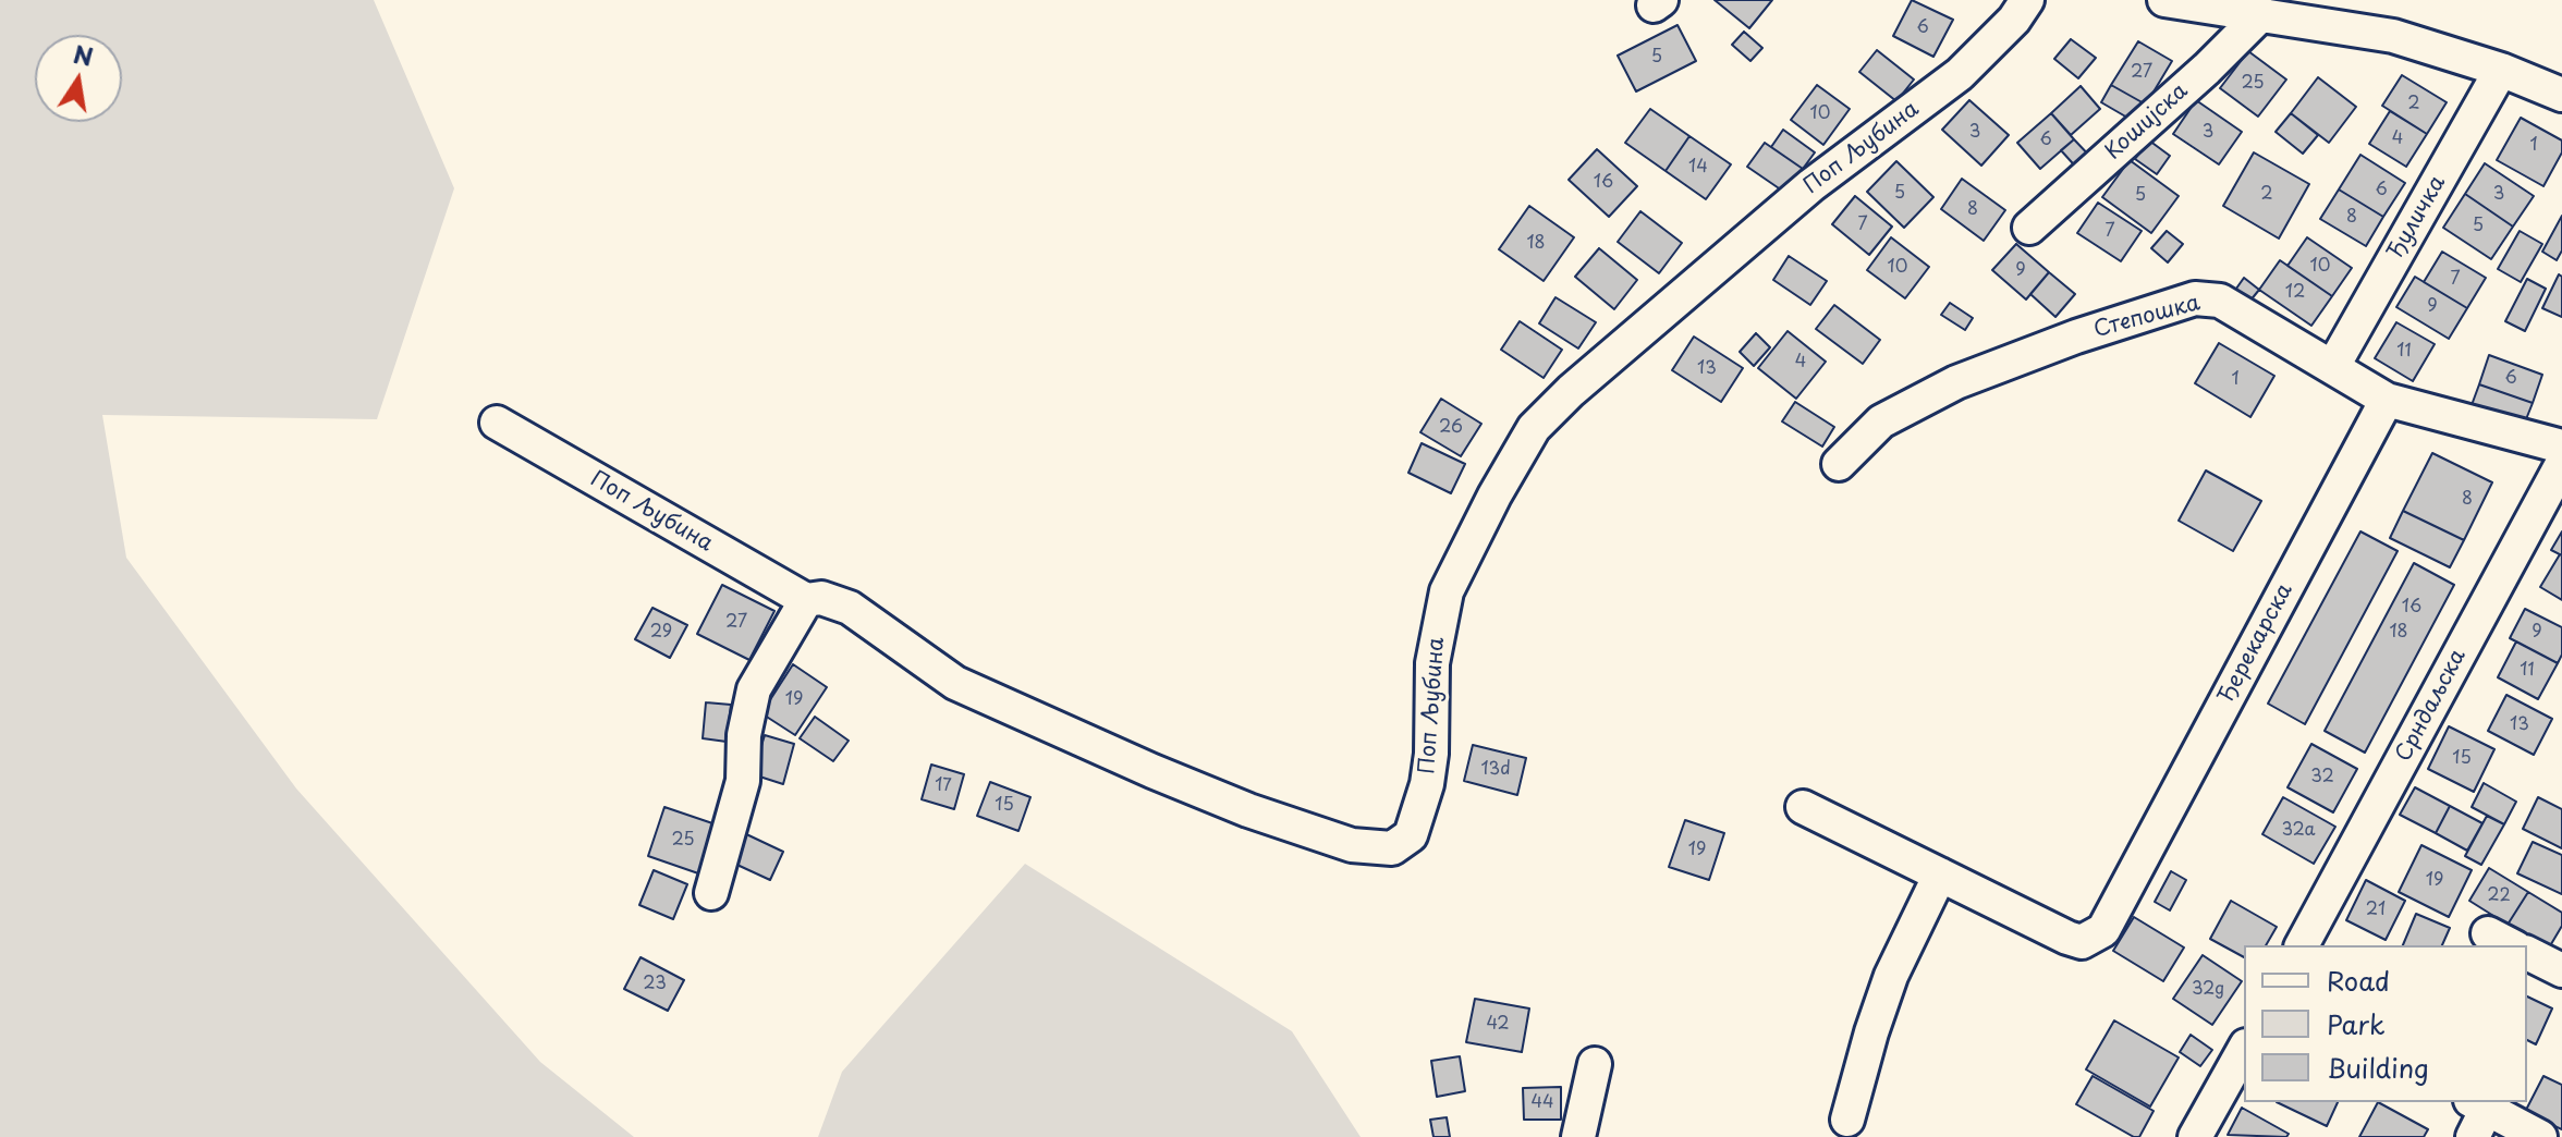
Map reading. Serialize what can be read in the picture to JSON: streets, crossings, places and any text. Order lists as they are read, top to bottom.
{
  "streets": {
    "street": [
      "Кошијска",
      "Поп Љубина",
      "Ђуличка",
      "Степошка",
      "Ђерекарска",
      "Срндаљска"
    ]
  },
  "crossings": [
    ["Ђуличка", "Степошка"],
    ["Степошка", "Ђерекарска"]
  ],
  "house_numbers": [
    "6",
    "5",
    "27",
    "25",
    "2",
    "10",
    "3",
    "3",
    "4",
    "6",
    "1",
    "14",
    "16",
    "6",
    "5",
    "2",
    "3",
    "5",
    "8",
    "8",
    "7",
    "5",
    "7",
    "18",
    "10",
    "10",
    "9",
    "7",
    "12",
    "9",
    "11",
    "4",
    "13",
    "6",
    "1",
    "26",
    "8",
    "16",
    "27",
    "29",
    "18",
    "9",
    "11",
    "19",
    "13",
    "15",
    "13d",
    "32",
    "17",
    "15",
    "32a",
    "25",
    "19",
    "19",
    "22",
    "21",
    "23",
    "32g",
    "42",
    "44"
  ],
  "legend": ["Road", "Park", "Building"],
  "north": "top"
}
